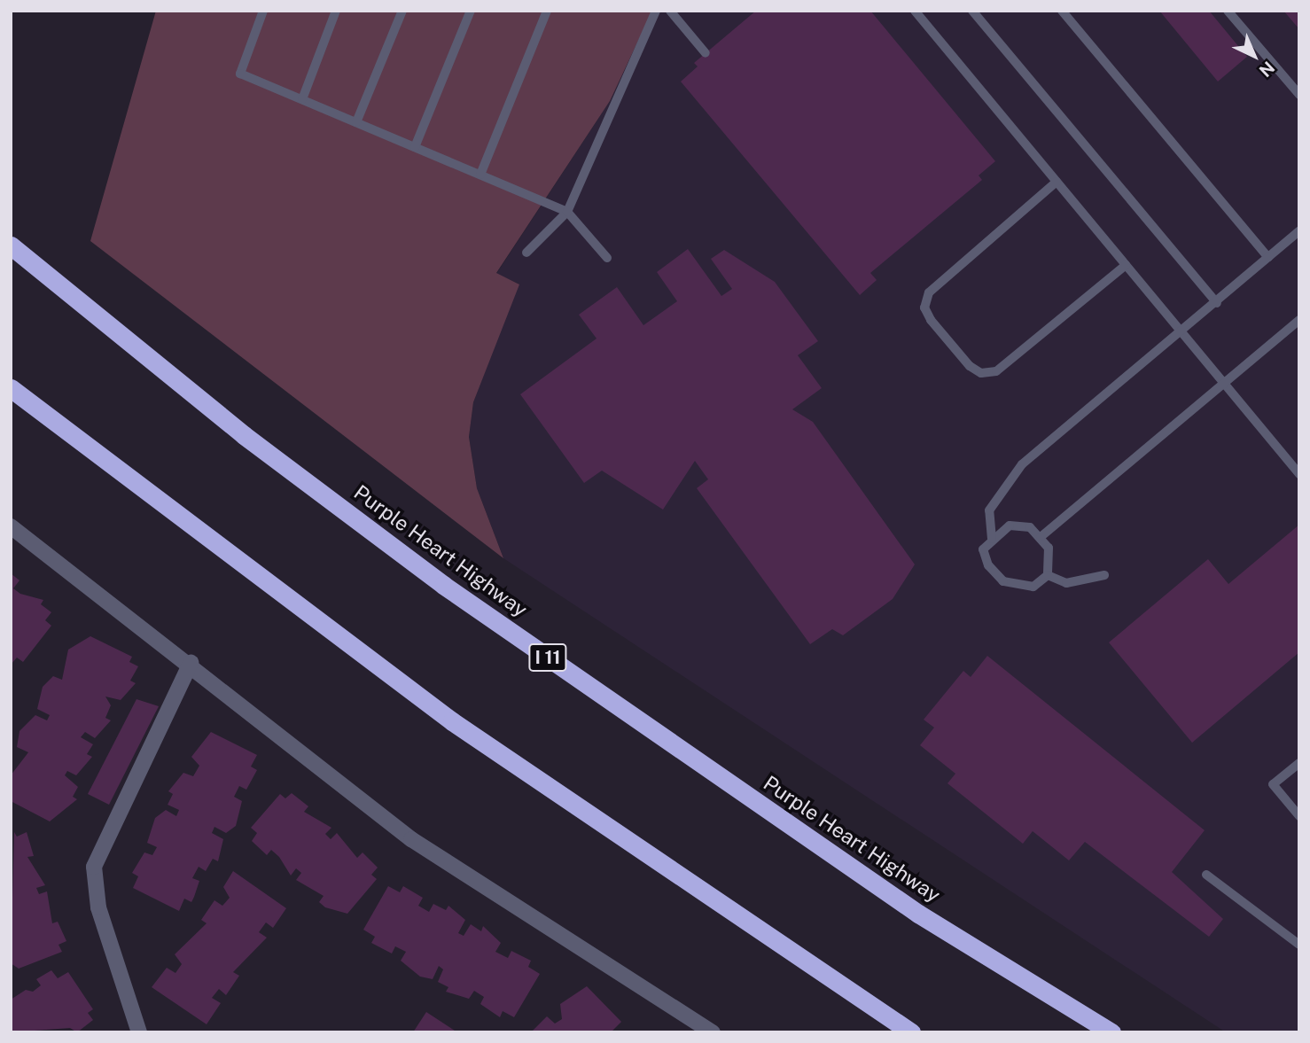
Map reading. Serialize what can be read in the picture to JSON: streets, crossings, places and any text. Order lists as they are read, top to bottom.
{
  "streets": {
    "highway": ["Purple Heart Highway", "I 11"]
  },
  "north": "bottom right"
}
